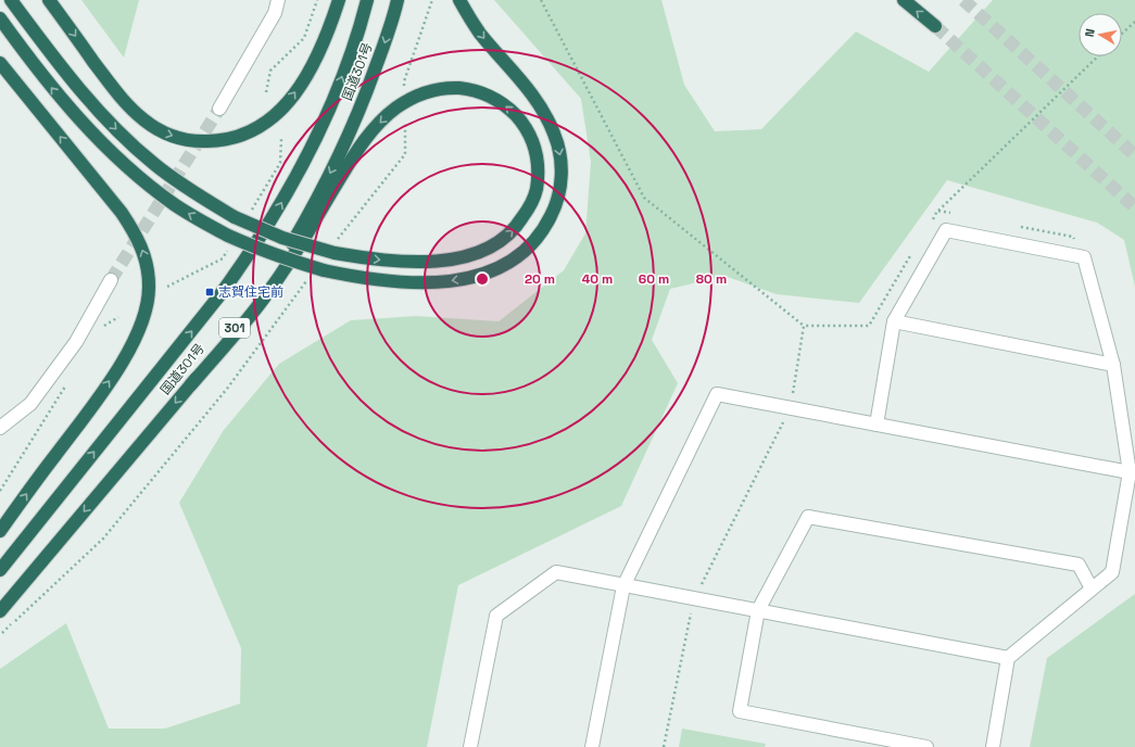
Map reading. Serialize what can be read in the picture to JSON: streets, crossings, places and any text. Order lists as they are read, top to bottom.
{
  "streets": {
    "highway": ["国道301号", "301"]
  },
  "places": {
    "transit": ["志賀住宅前"]
  },
  "north": "left",
  "rings": [
    "20 m",
    "40 m",
    "60 m",
    "80 m"
  ]
}
